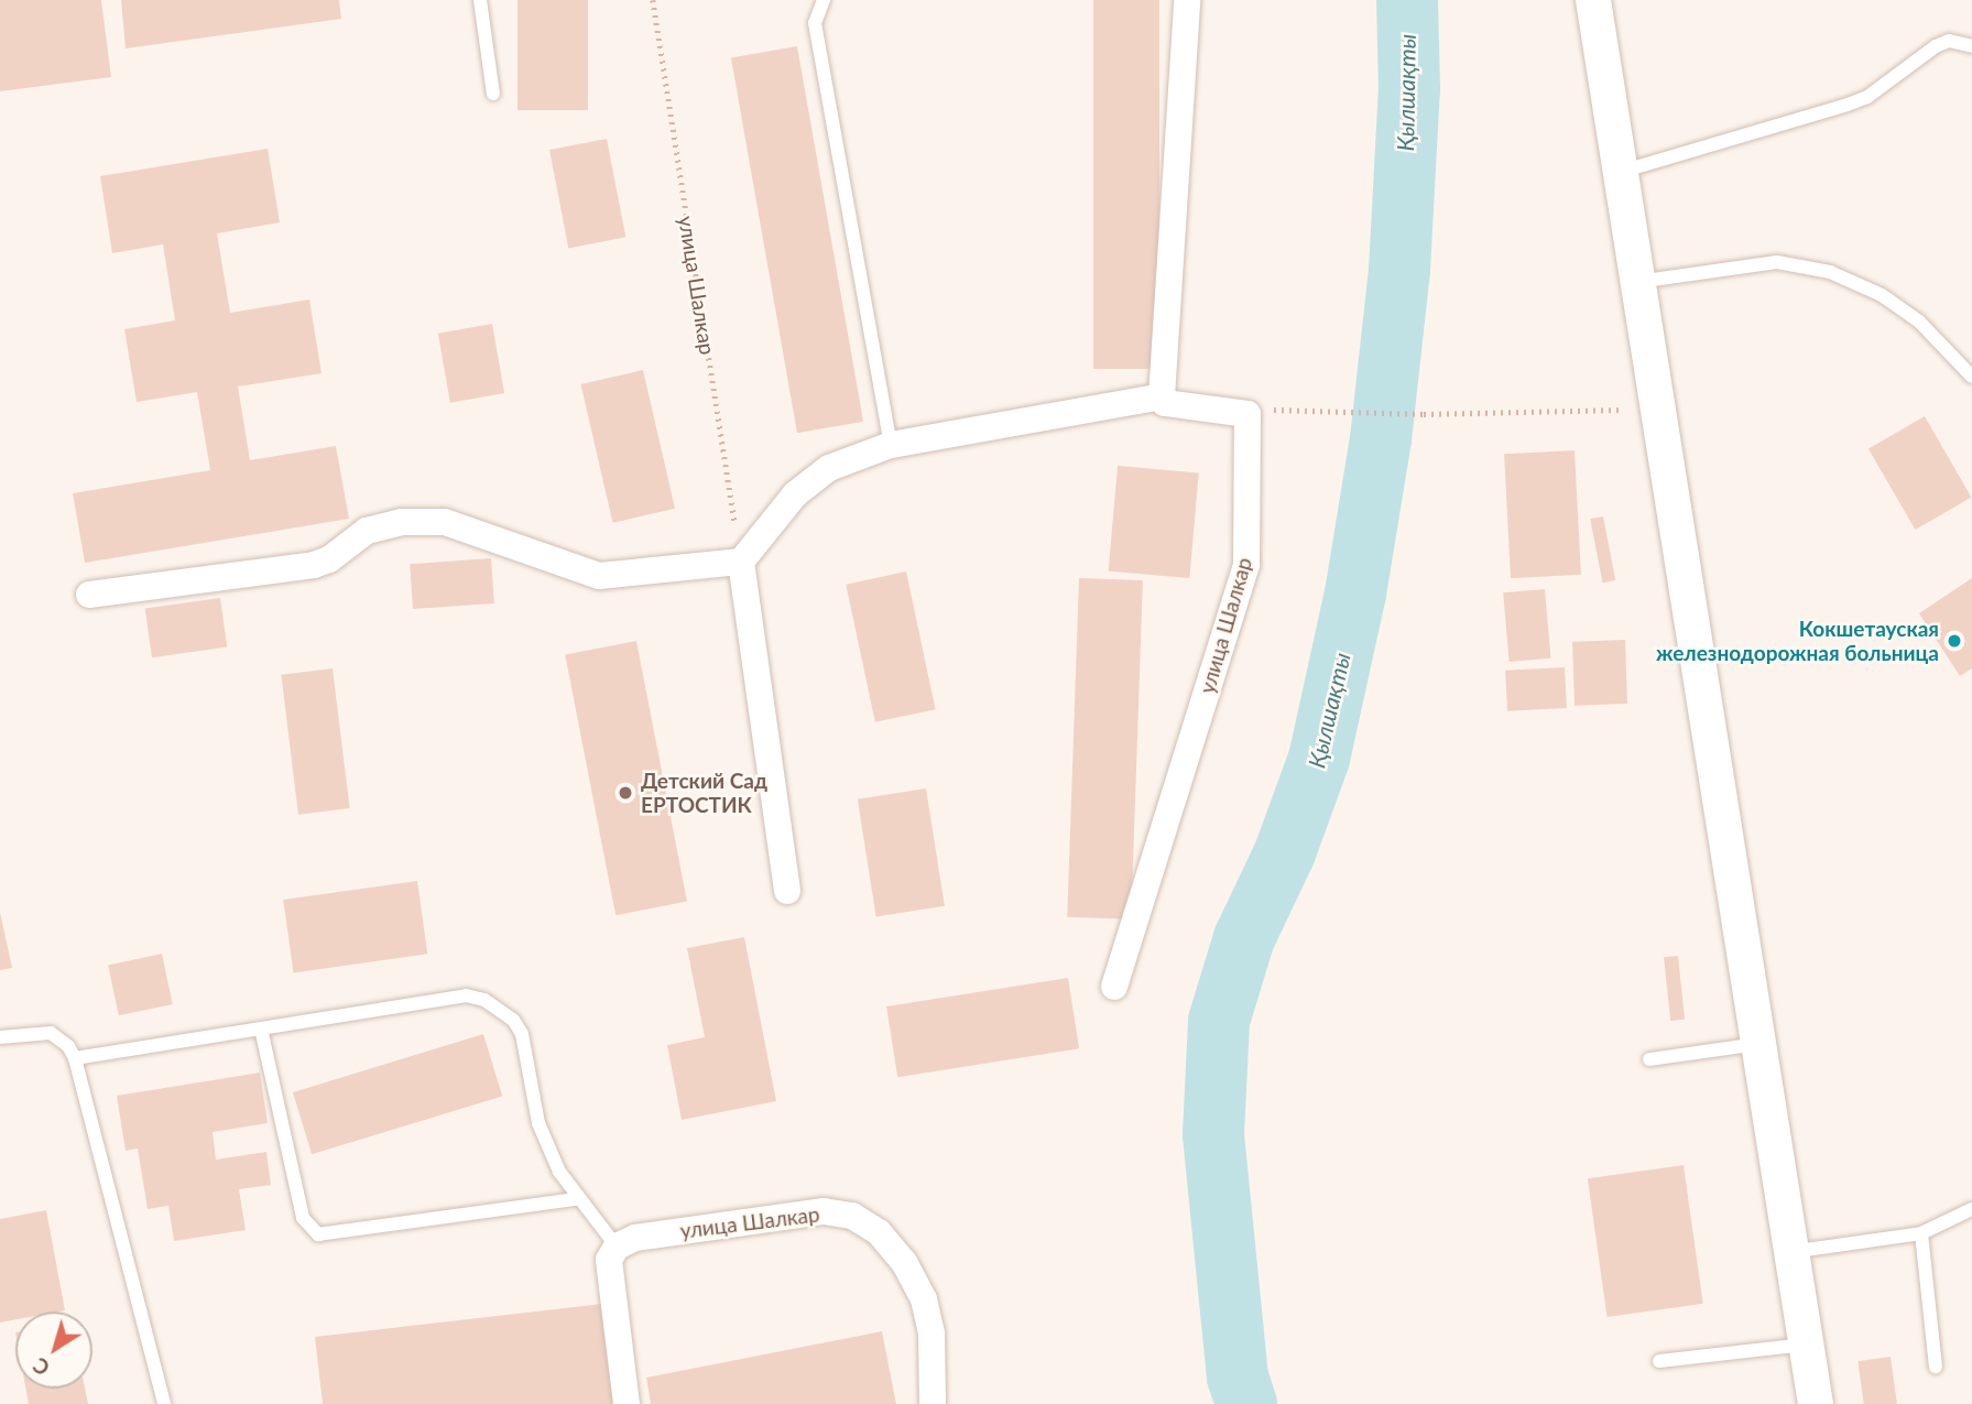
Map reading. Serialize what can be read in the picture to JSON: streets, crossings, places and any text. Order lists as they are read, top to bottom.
{
  "streets": {
    "street": ["улица Шалкар"]
  },
  "water": ["Қылшақты"],
  "places": ["Кокшетауская железнодорожная больница", "Детский Сад ЕРТОСТИК"],
  "north": "bottom left"
}
